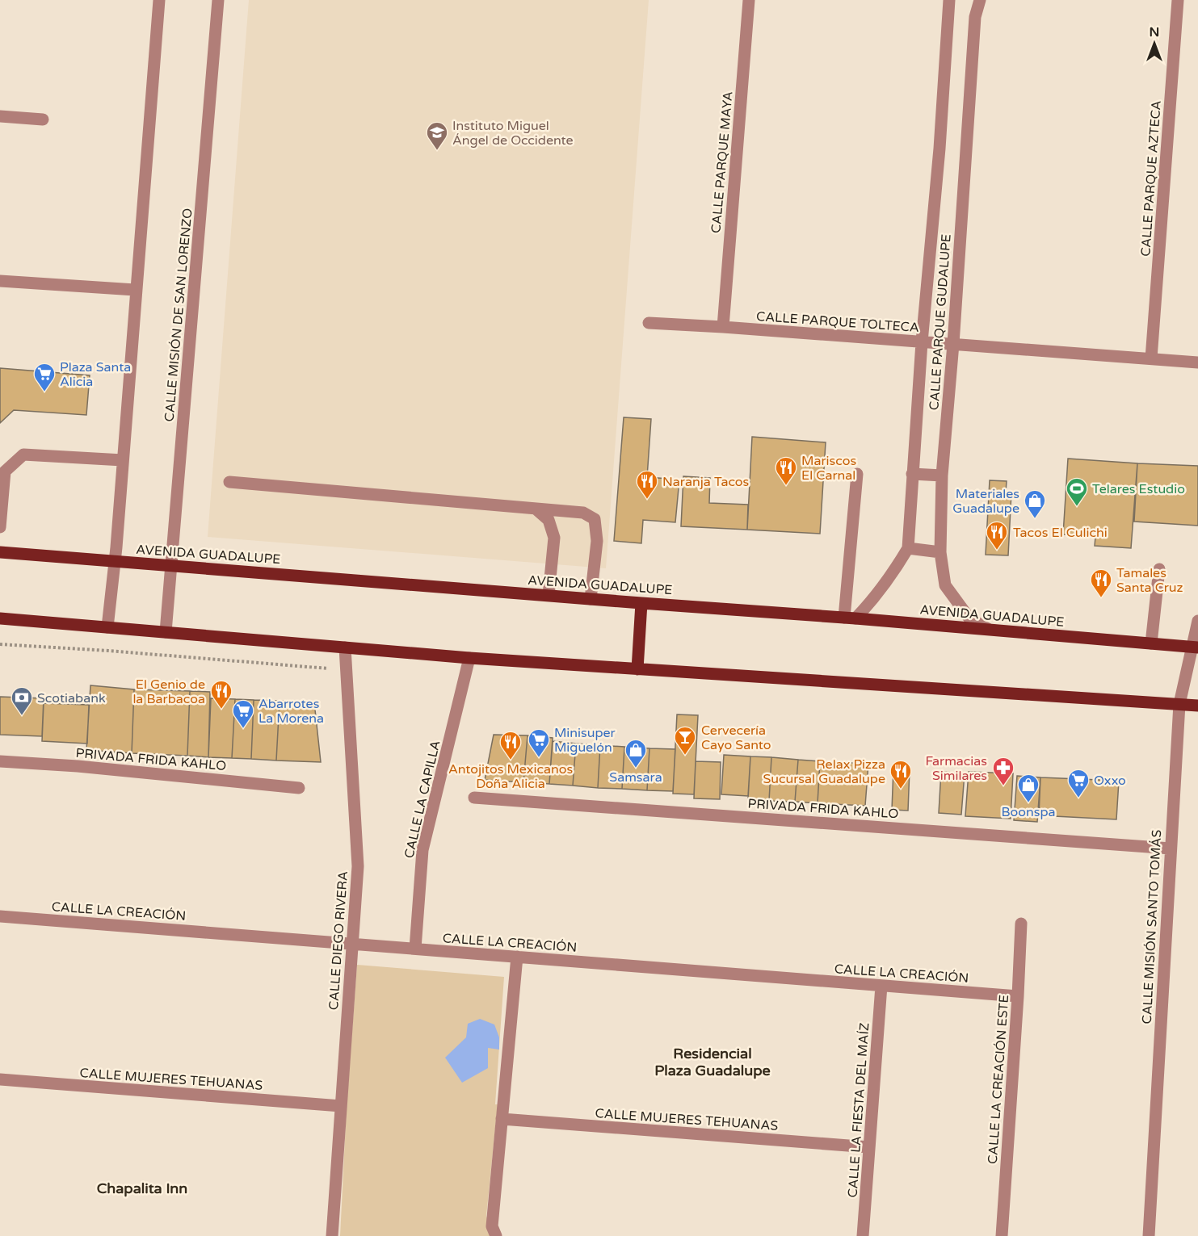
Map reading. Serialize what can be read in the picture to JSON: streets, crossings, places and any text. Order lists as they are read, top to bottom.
{
  "streets": {
    "main road": ["AVENIDA GUADALUPE"],
    "street": [
      "CALLE PARQUE MAYA",
      "CALLE PARQUE AZTECA",
      "CALLE MISIÓN DE SAN LORENZO",
      "CALLE PARQUE TOLTECA",
      "CALLE PARQUE GUDALUPE",
      "PRIVADA FRIDA KAHLO",
      "CALLE LA CAPILLA",
      "CALLE LA CREACIÓN",
      "CALLE MISIÓN SANTO TOMÁS",
      "CALLE DIEGO RIVERA",
      "CALLE MUJERES TEHUANAS",
      "CALLE LA CREACIÓN ESTE",
      "CALLE LA FIESTA DEL MAÍZ"
    ]
  },
  "crossings": [
    ["CALLE PARQUE MAYA", "CALLE PARQUE TOLTECA"],
    ["CALLE PARQUE AZTECA", "CALLE PARQUE TOLTECA"],
    ["CALLE MISIÓN DE SAN LORENZO", "AVENIDA GUADALUPE"],
    ["CALLE PARQUE TOLTECA", "CALLE PARQUE GUDALUPE"],
    ["CALLE PARQUE GUDALUPE", "AVENIDA GUADALUPE"],
    ["AVENIDA GUADALUPE", "CALLE MISIÓN SANTO TOMÁS"],
    ["PRIVADA FRIDA KAHLO", "CALLE MISIÓN SANTO TOMÁS"],
    ["CALLE LA CAPILLA", "CALLE LA CREACIÓN"],
    ["CALLE LA CREACIÓN", "CALLE DIEGO RIVERA"],
    ["CALLE LA CREACIÓN", "CALLE LA CREACIÓN ESTE"],
    ["CALLE LA CREACIÓN", "CALLE LA FIESTA DEL MAÍZ"],
    ["CALLE DIEGO RIVERA", "CALLE MUJERES TEHUANAS"],
    ["CALLE MUJERES TEHUANAS", "CALLE LA FIESTA DEL MAÍZ"]
  ],
  "districts": ["Residencial Plaza Guadalupe", "Chapalita Inn"],
  "places": {
    "school or university": ["Instituto Miguel Ángel de Occidente"],
    "supermarket": [
      "Plaza Santa Alicia",
      "Abarrotes La Morena",
      "Minisuper Miguelón",
      "Oxxo"
    ],
    "restaurant": [
      "Mariscos El Carnal",
      "Naranja Tacos",
      "Tacos El Culichi",
      "Tamales Santa Cruz",
      "El Genio de la Barbacoa",
      "Antojitos Mexicanos Doña Alicia",
      "Relax Pizza Sucursal Guadalupe"
    ],
    "sports": ["Telares Estudio"],
    "shop": ["Materiales Guadalupe", "Samsara", "Boonspa"],
    "bank": ["Scotiabank"],
    "bar": ["Cervecería Cayo Santo"],
    "pharmacy": ["Farmacias Similares"]
  },
  "north": "top"
}
